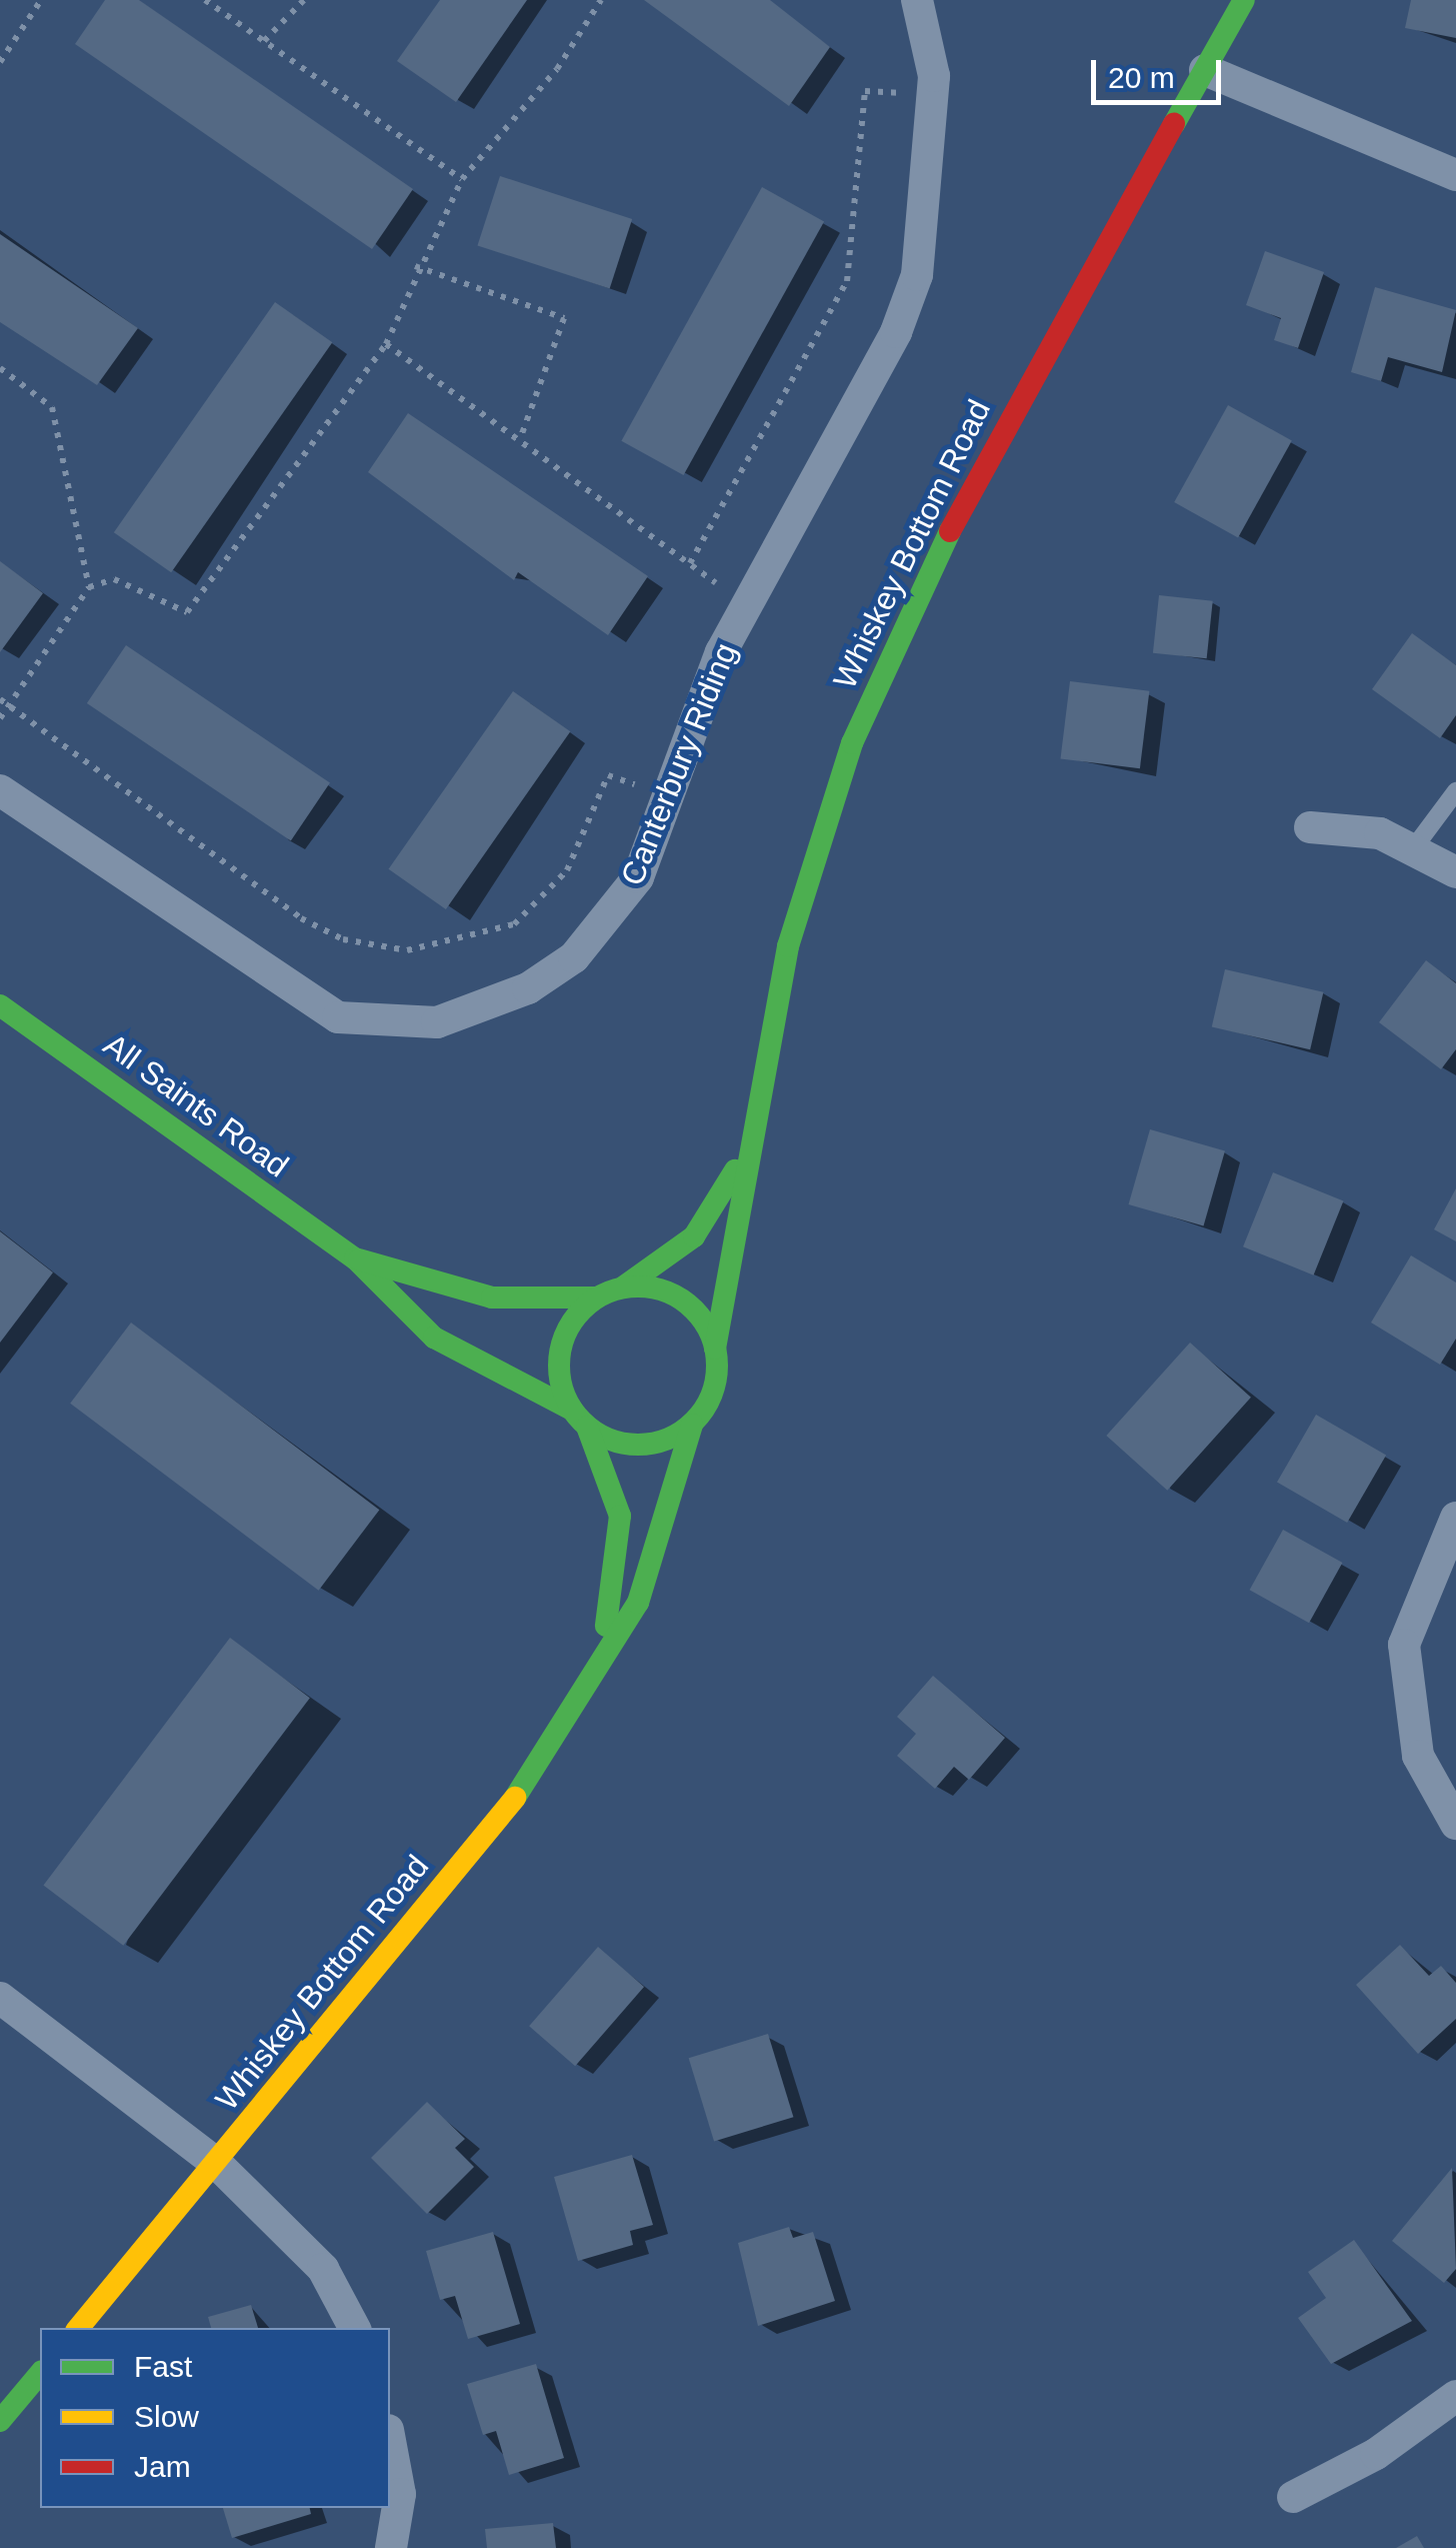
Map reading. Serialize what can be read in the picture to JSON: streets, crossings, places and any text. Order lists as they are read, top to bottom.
{
  "streets": {
    "street": ["Whiskey Bottom Road", "Canterbury Riding", "All Saints Road"]
  },
  "crossings": [
    ["Whiskey Bottom Road", "All Saints Road"]
  ],
  "legend": ["Fast", "Slow", "Jam"],
  "scale_bar": "20 m"
}
